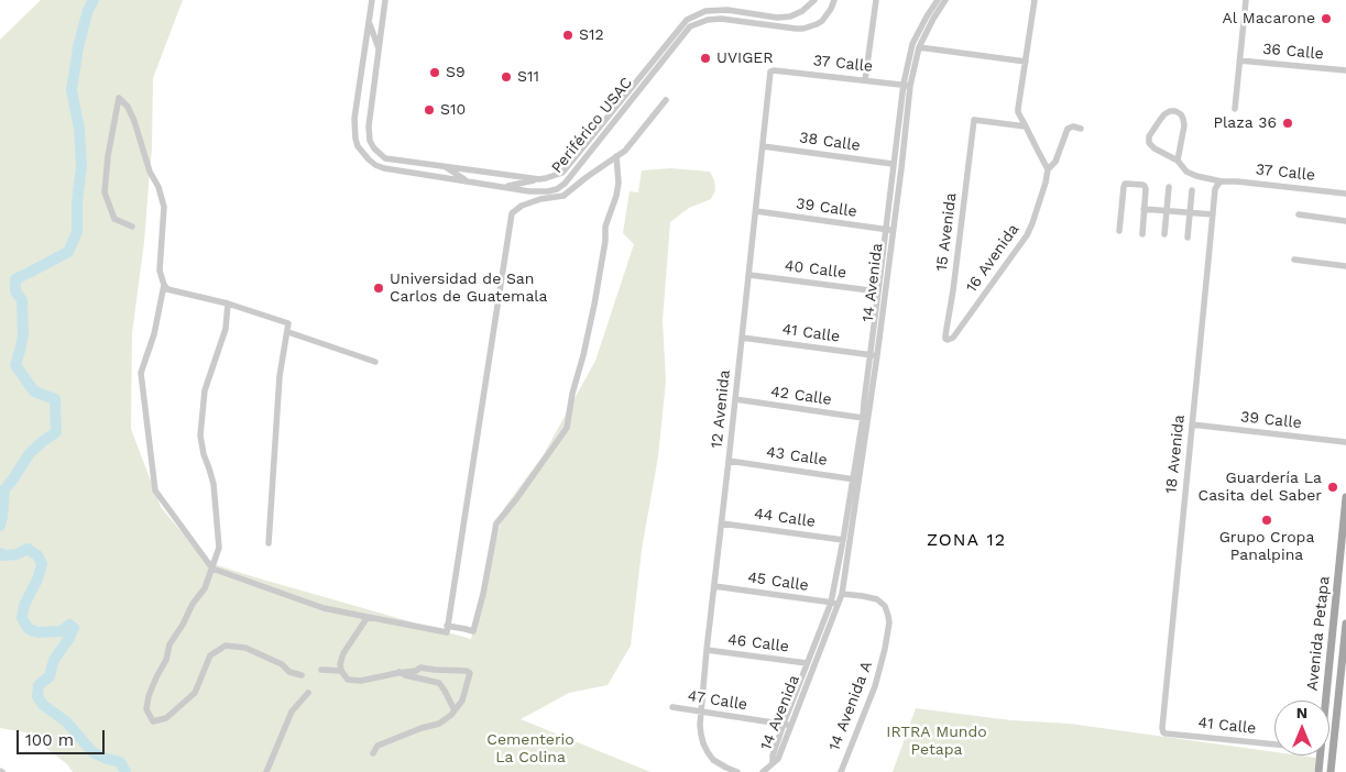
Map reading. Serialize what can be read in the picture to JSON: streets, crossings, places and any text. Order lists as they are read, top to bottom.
{
  "streets": {
    "main road": ["Avenida Petapa"],
    "street": [
      "36 Calle",
      "37 Calle",
      "Periférico USAC",
      "38 Calle",
      "39 Calle",
      "15 Avenida",
      "16 Avenida",
      "40 Calle",
      "14 Avenida",
      "41 Calle",
      "42 Calle",
      "12 Avenida",
      "18 Avenida",
      "43 Calle",
      "44 Calle",
      "45 Calle",
      "46 Calle",
      "47 Calle",
      "14 Avenida A"
    ]
  },
  "crossings": [
    ["37 Calle", "14 Avenida"],
    ["37 Calle", "12 Avenida"],
    ["37 Calle", "18 Avenida"],
    ["38 Calle", "14 Avenida"],
    ["38 Calle", "12 Avenida"],
    ["39 Calle", "14 Avenida"],
    ["39 Calle", "12 Avenida"],
    ["39 Calle", "18 Avenida"],
    ["15 Avenida", "16 Avenida"],
    ["40 Calle", "14 Avenida"],
    ["40 Calle", "12 Avenida"],
    ["14 Avenida", "41 Calle"],
    ["14 Avenida", "42 Calle"],
    ["14 Avenida", "43 Calle"],
    ["14 Avenida", "44 Calle"],
    ["14 Avenida", "45 Calle"],
    ["14 Avenida", "46 Calle"],
    ["14 Avenida", "47 Calle"],
    ["14 Avenida", "14 Avenida A"],
    ["41 Calle", "12 Avenida"],
    ["41 Calle", "18 Avenida"],
    ["42 Calle", "12 Avenida"],
    ["12 Avenida", "43 Calle"],
    ["12 Avenida", "44 Calle"],
    ["12 Avenida", "45 Calle"],
    ["12 Avenida", "46 Calle"],
    ["12 Avenida", "47 Calle"]
  ],
  "districts": ["ZONA 12"],
  "parks": ["IRTRA Mundo Petapa", "Cementerio La Colina"],
  "places": [
    "Al Macarone",
    "S12",
    "UVIGER",
    "S9",
    "S11",
    "S10",
    "Plaza 36",
    "Universidad de San Carlos de Guatemala",
    "Guardería La Casita del Saber",
    "Grupo Cropa Panalpina"
  ],
  "scale_bar": "100 m",
  "north": "top"
}
